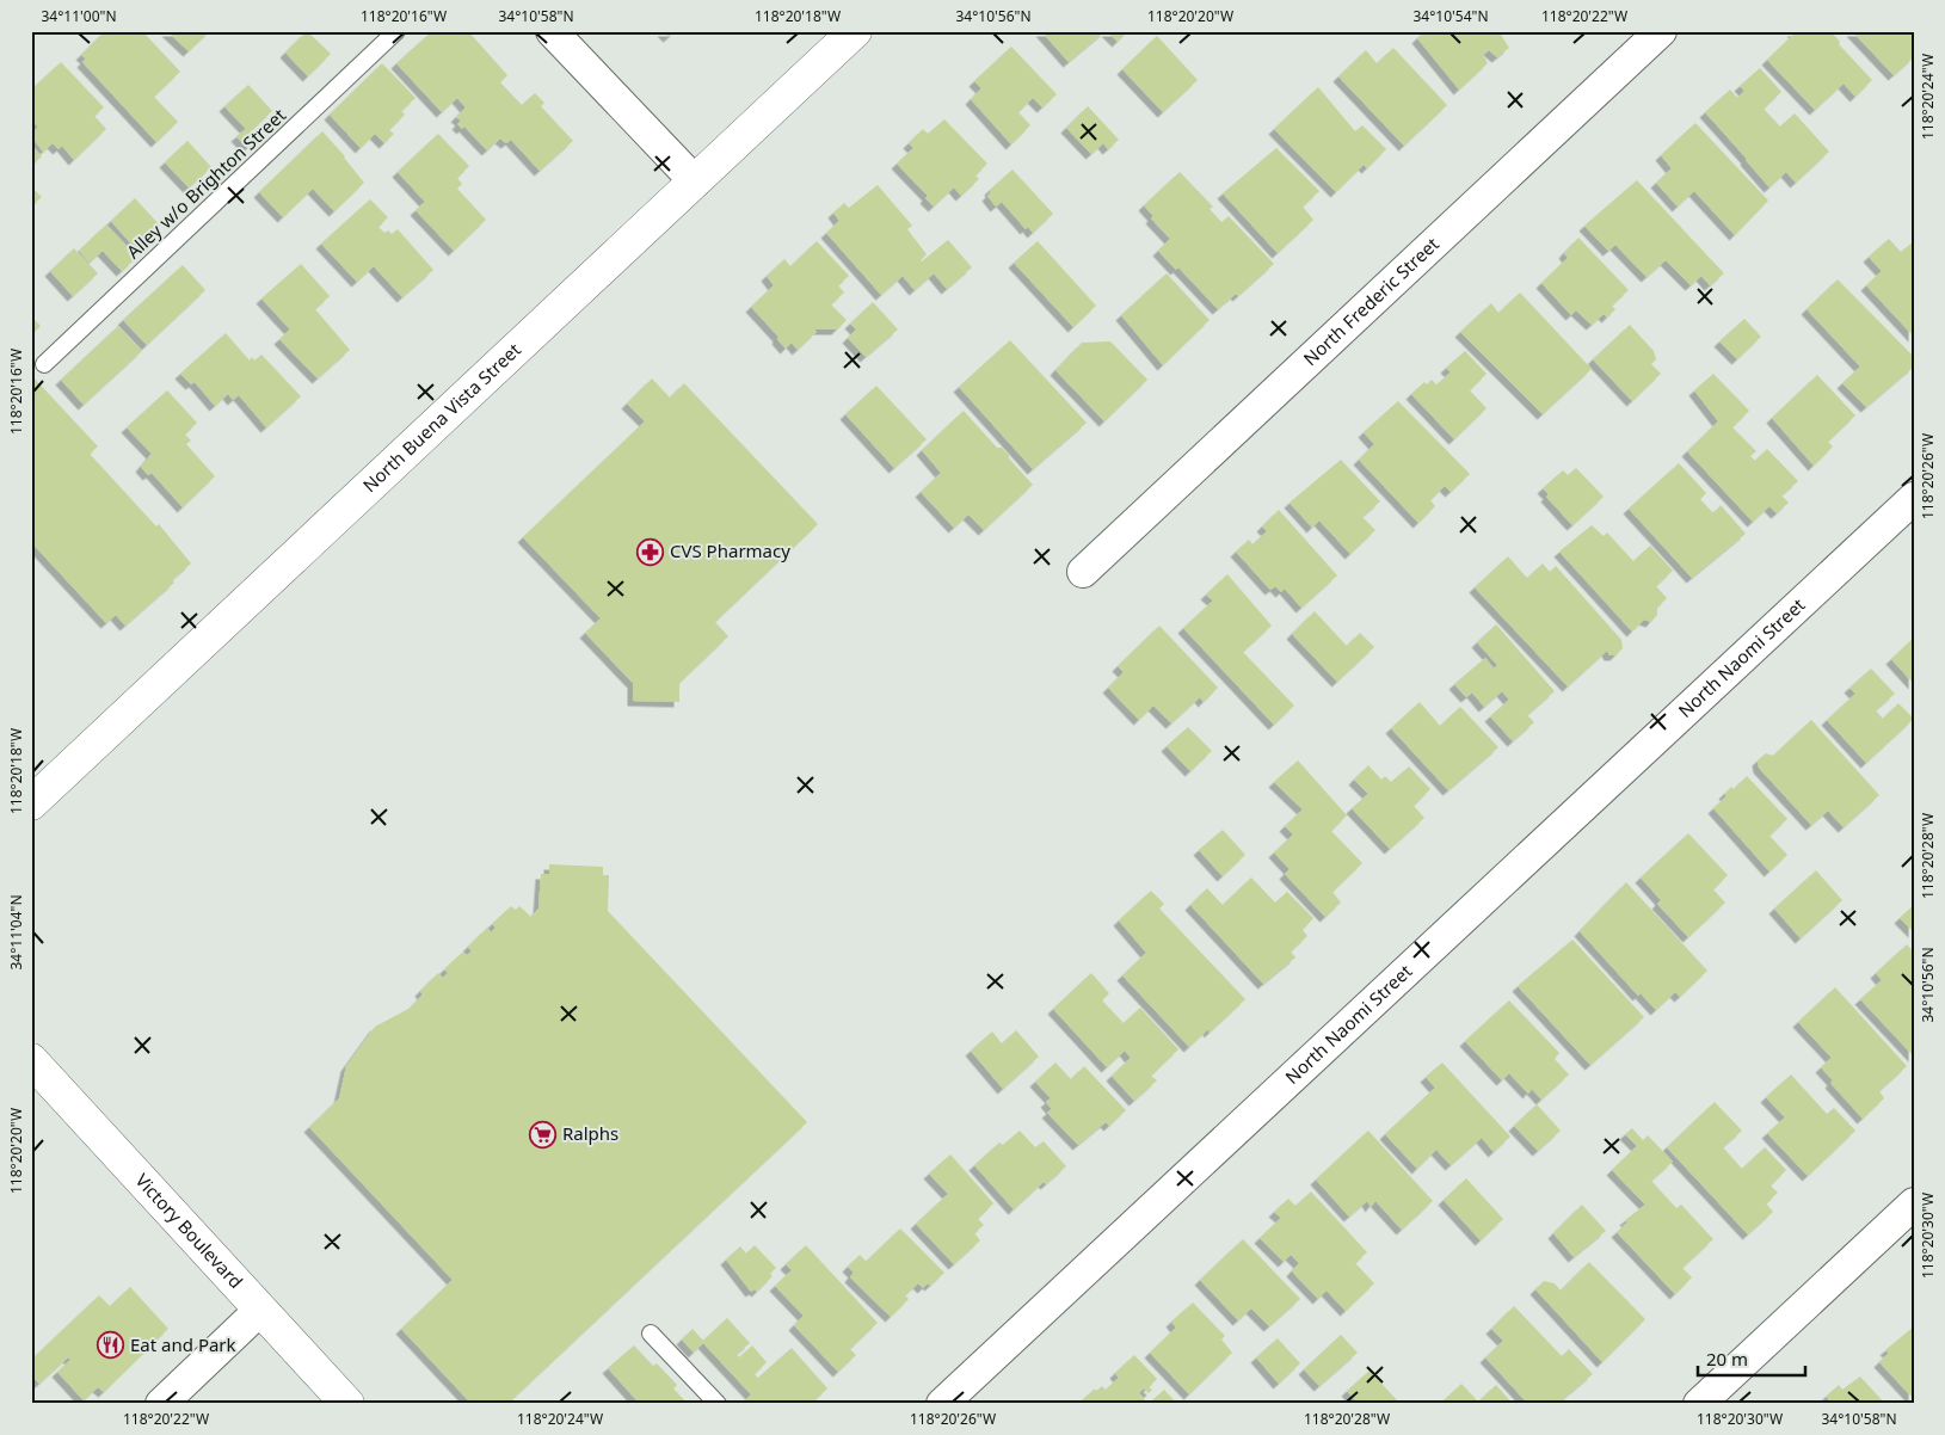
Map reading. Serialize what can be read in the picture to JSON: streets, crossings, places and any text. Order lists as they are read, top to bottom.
{
  "streets": {
    "main road": ["North Buena Vista Street", "Victory Boulevard"],
    "street": ["North Frederic Street", "North Naomi Street"],
    "lane": ["Alley w/o Brighton Street"]
  },
  "places": {
    "pharmacy": ["CVS Pharmacy"],
    "supermarket": ["Ralphs"],
    "restaurant": ["Eat and Park"]
  },
  "scale_bar": "20 m",
  "coordinates": [
    "34°11'00\"N",
    "118°20'16\"W",
    "34°10'58\"N",
    "118°20'18\"W",
    "34°10'56\"N",
    "118°20'20\"W",
    "34°10'54\"N",
    "118°20'22\"W",
    "118°20'24\"W",
    "118°20'26\"W",
    "118°20'28\"W",
    "34°11'04\"N",
    "118°20'30\"W"
  ]
}
